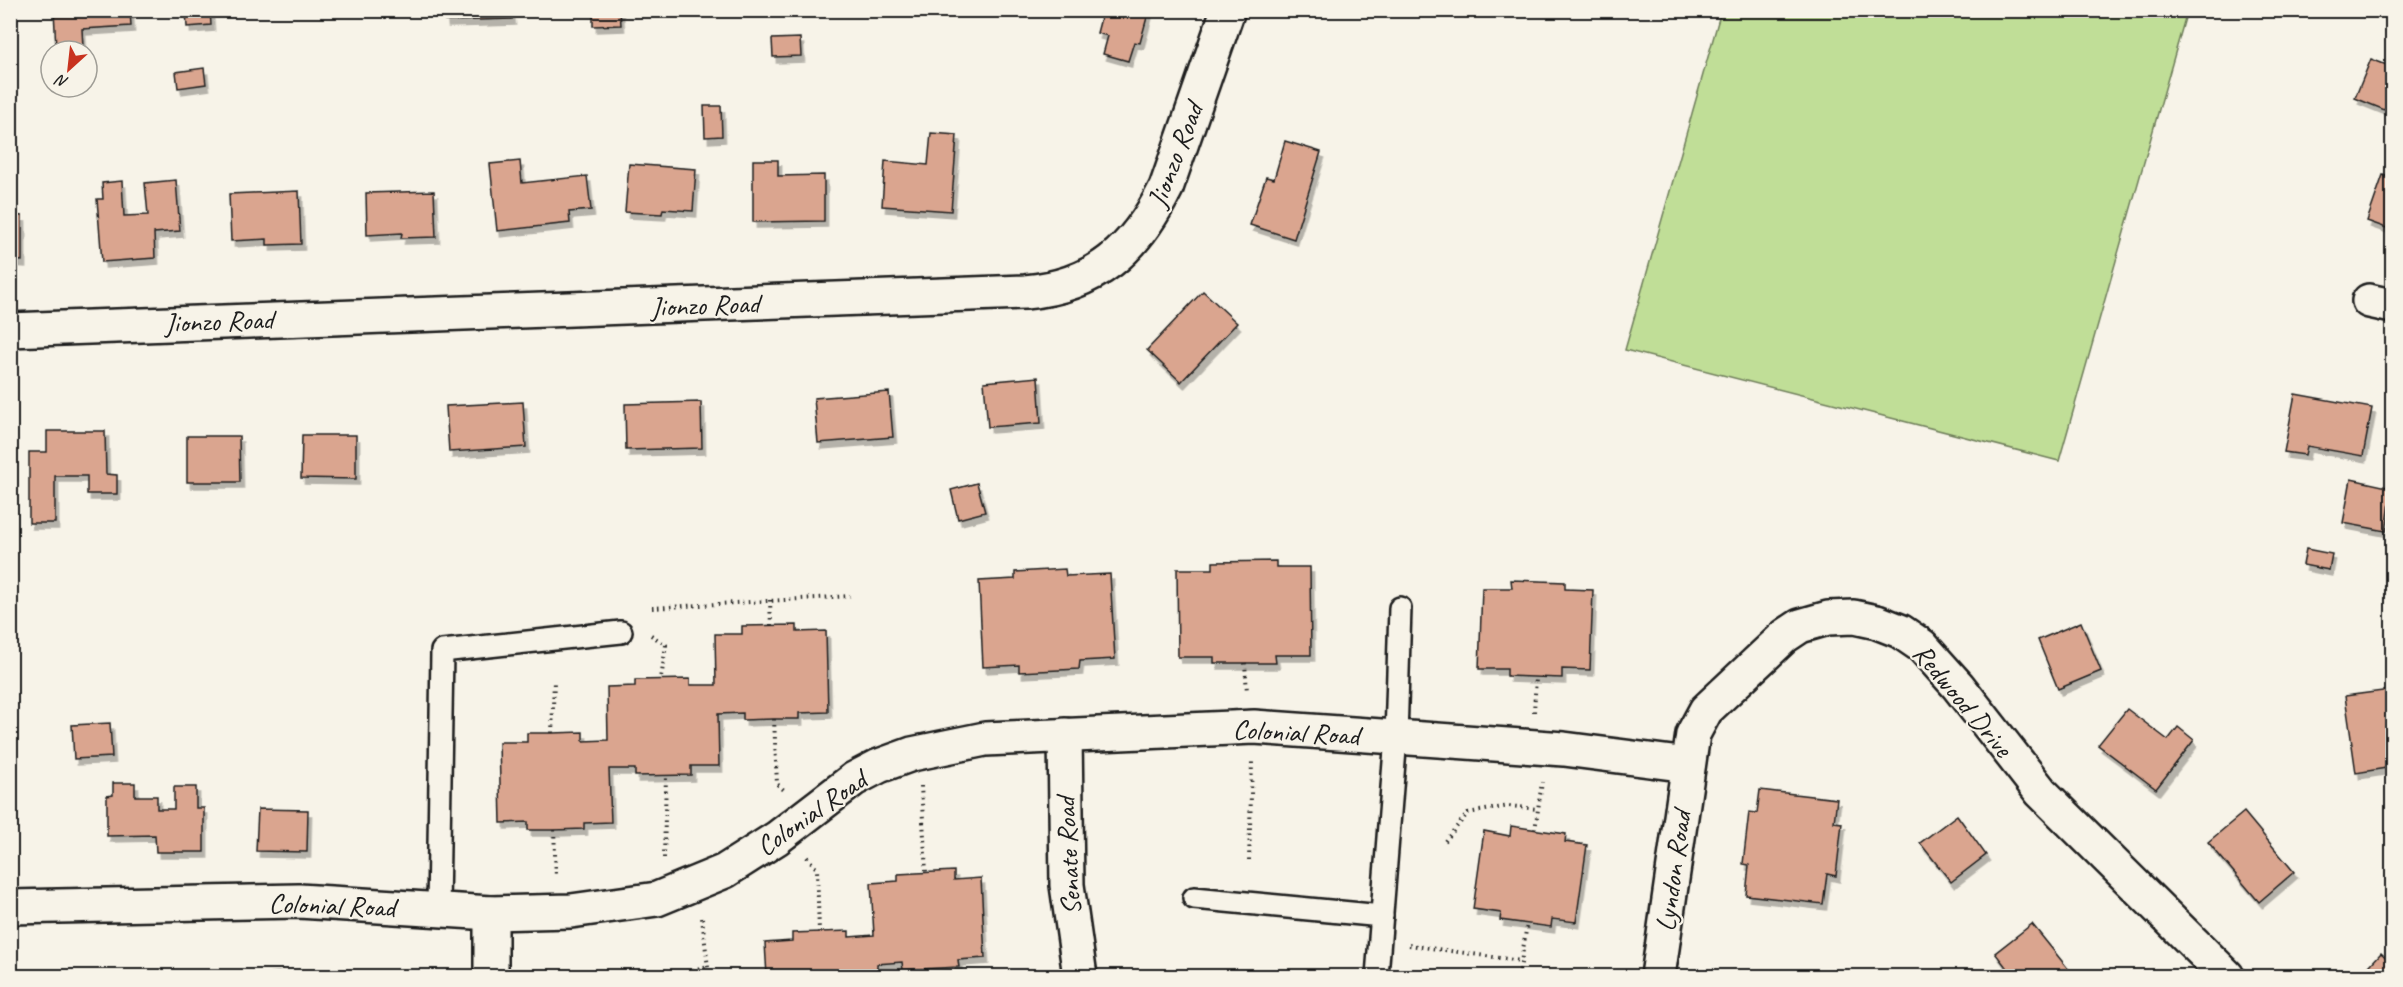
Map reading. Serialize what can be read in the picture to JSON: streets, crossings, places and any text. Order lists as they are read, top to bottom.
{
  "streets": {
    "street": [
      "Jionzo Road",
      "Redwood Drive",
      "Colonial Road",
      "Senate Road",
      "Lyndon Road"
    ]
  },
  "crossings": [
    ["Redwood Drive", "Colonial Road"],
    ["Redwood Drive", "Lyndon Road"],
    ["Colonial Road", "Senate Road"],
    ["Colonial Road", "Lyndon Road"]
  ],
  "north": "bottom left"
}
